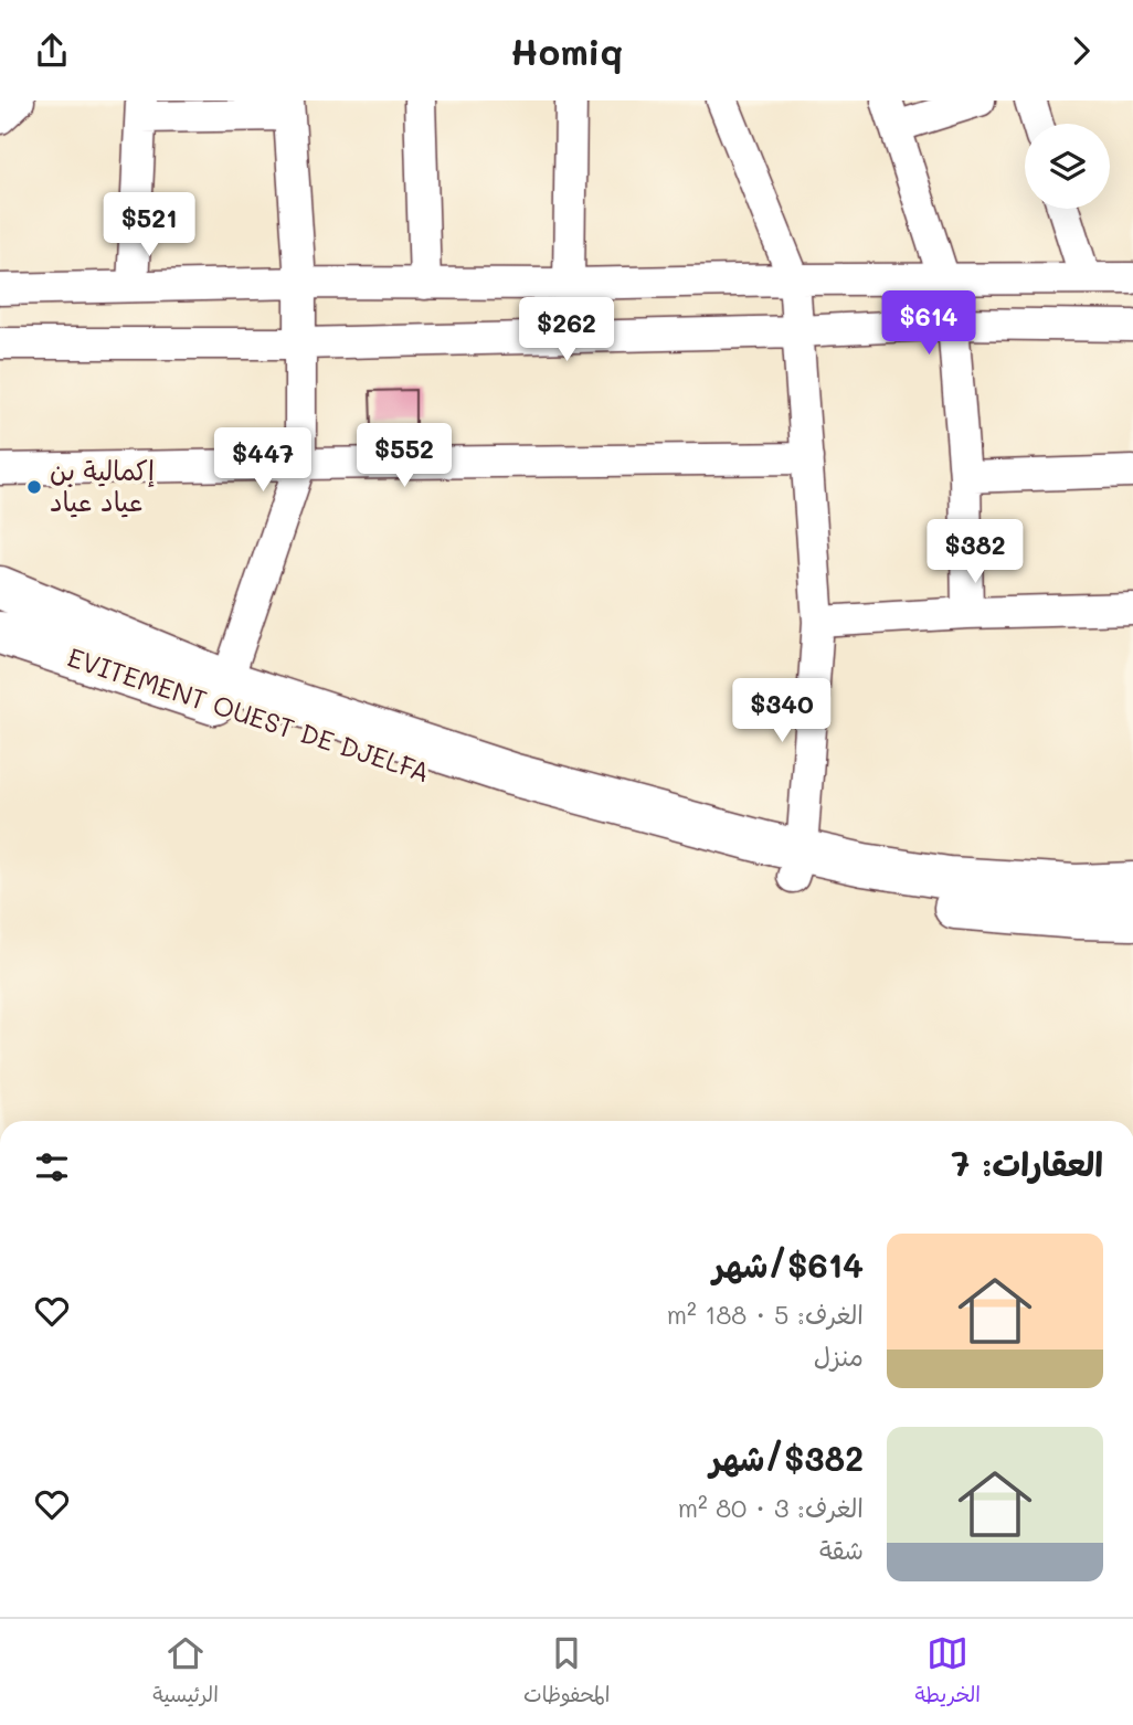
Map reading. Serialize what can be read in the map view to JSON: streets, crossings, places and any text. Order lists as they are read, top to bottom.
{
  "streets": {
    "highway": ["EVITEMENT OUEST DE DJELFA"]
  },
  "places": ["إكمالية بن عياد عياد"],
  "page": {
    "header": "Homiq",
    "price": [
      "$521",
      "$614",
      "$262",
      "$552",
      "$447",
      "$382",
      "$340"
    ],
    "heading": "العقارات: 7",
    "list": [
      {
        "name": "$614/شهر",
        "note": "الغرف: 5 · 188 m² · منزل"
      },
      {
        "name": "$382/شهر",
        "note": "الغرف: 3 · 80 m² · شقة"
      }
    ],
    "tabs": ["الخريطة", "المحفوظات", "الرئيسية"]
  }
}
